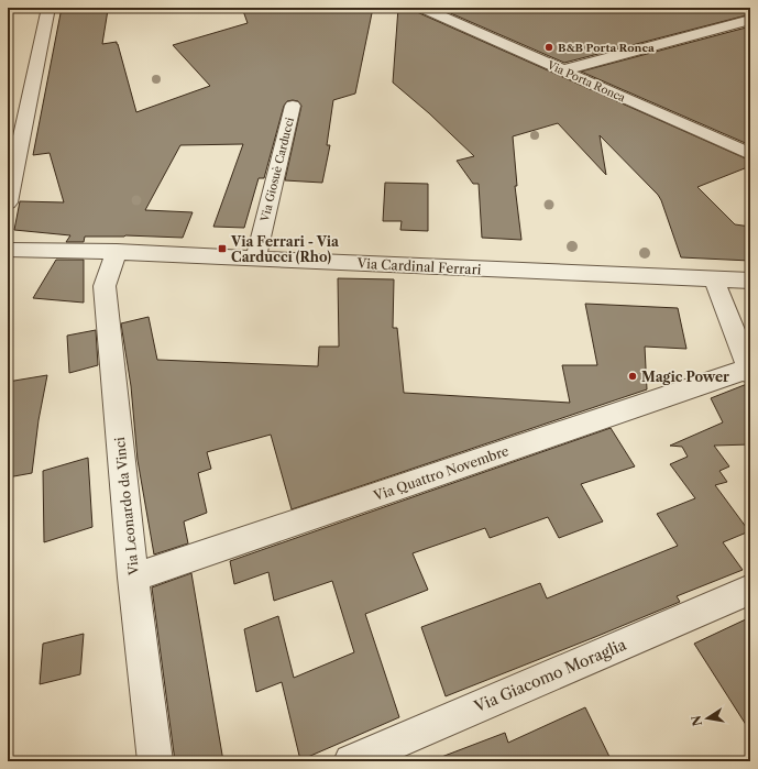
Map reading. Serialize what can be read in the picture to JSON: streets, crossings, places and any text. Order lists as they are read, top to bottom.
{
  "streets": {
    "street": [
      "Via Porta Ronca",
      "Via Giosuè Carducci",
      "Via Cardinal Ferrari",
      "Via Quattro Novembre",
      "Via Leonardo da Vinci",
      "Via Giacomo Moraglia"
    ]
  },
  "crossings": [
    ["Via Giosuè Carducci", "Via Cardinal Ferrari"],
    ["Via Cardinal Ferrari", "Via Leonardo da Vinci"],
    ["Via Quattro Novembre", "Via Leonardo da Vinci"]
  ],
  "places": {
    "other": ["B&B Porta Ronca", "Magic Power"],
    "transit": ["Via Ferrari - Via Carducci (Rho)"]
  },
  "north": "left"
}
